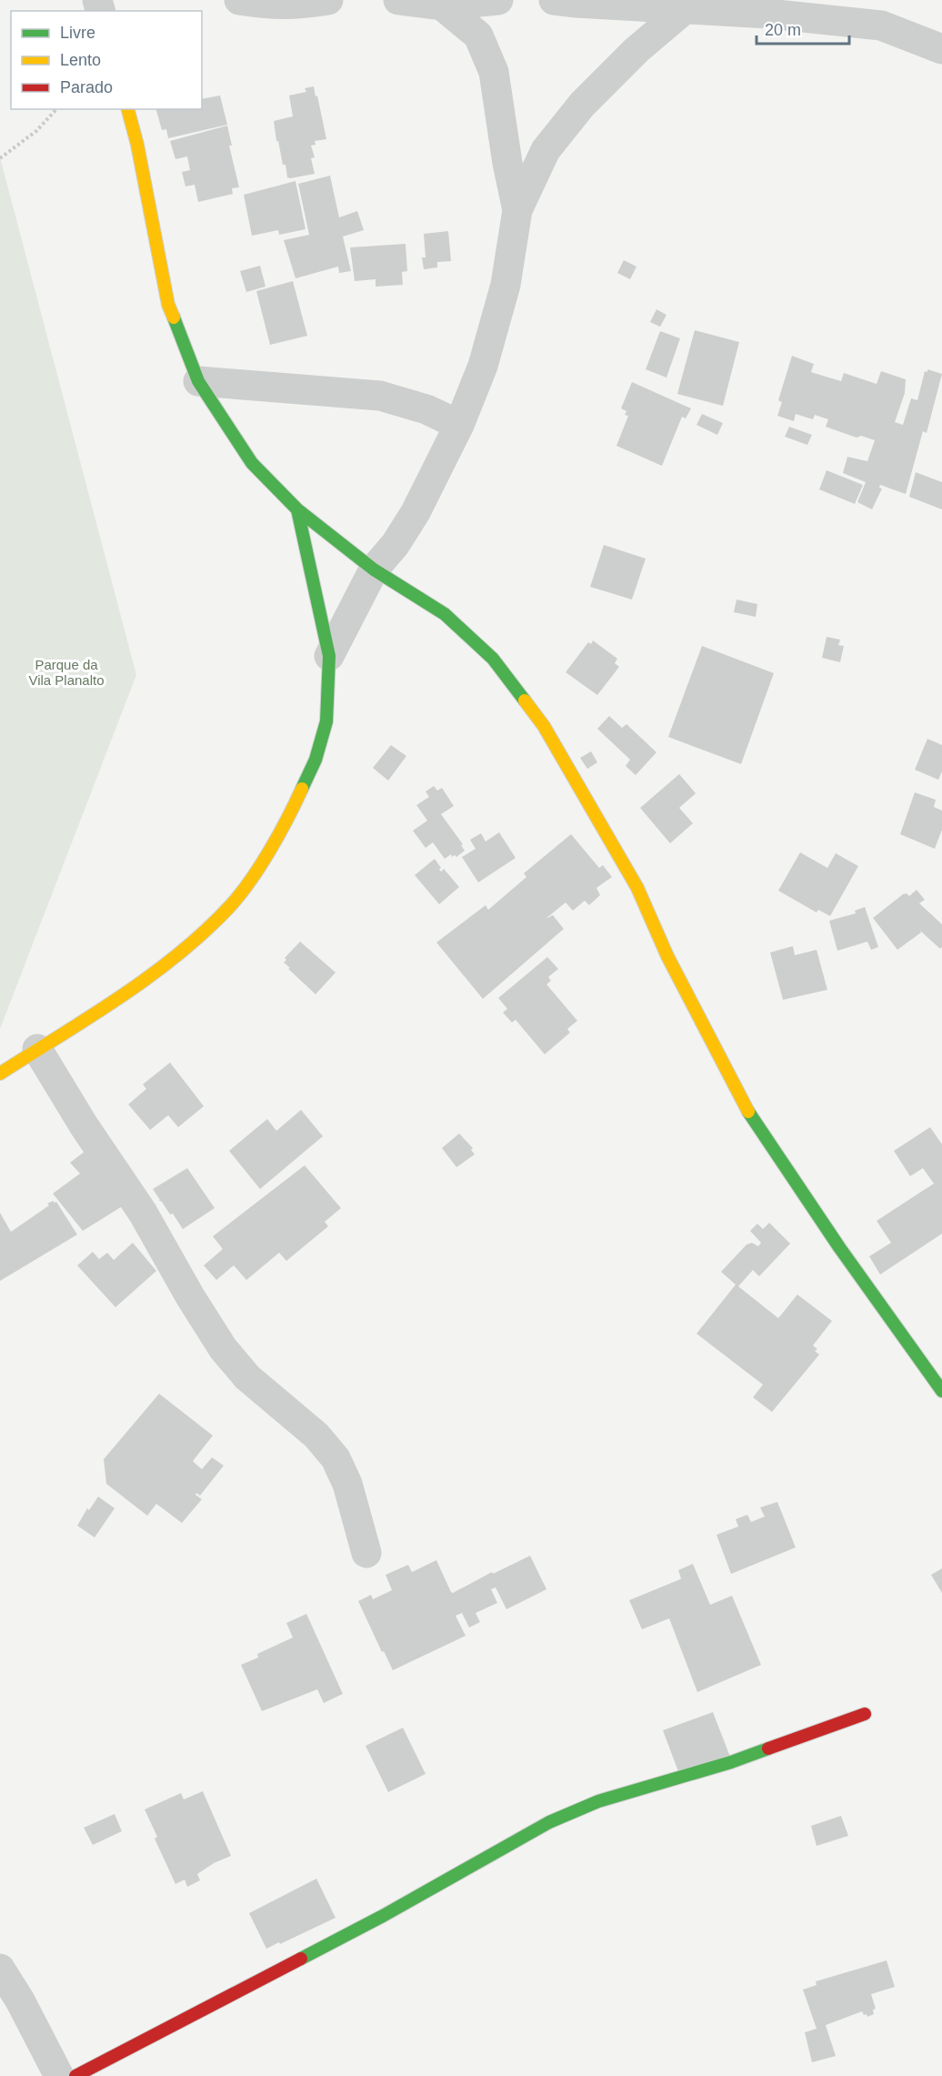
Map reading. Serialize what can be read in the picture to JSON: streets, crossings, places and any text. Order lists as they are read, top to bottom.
{
  "parks": ["Parque da Vila Planalto"],
  "legend": ["Livre", "Lento", "Parado"],
  "scale_bar": "20 m"
}
